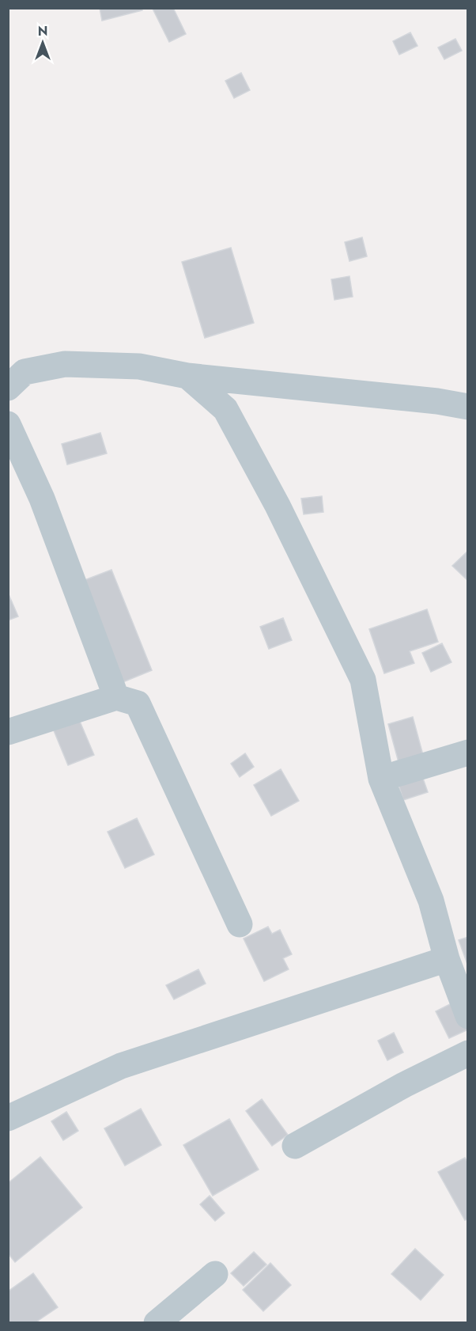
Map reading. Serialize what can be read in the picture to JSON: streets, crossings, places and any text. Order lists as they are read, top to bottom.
{
  "north": "top"
}
